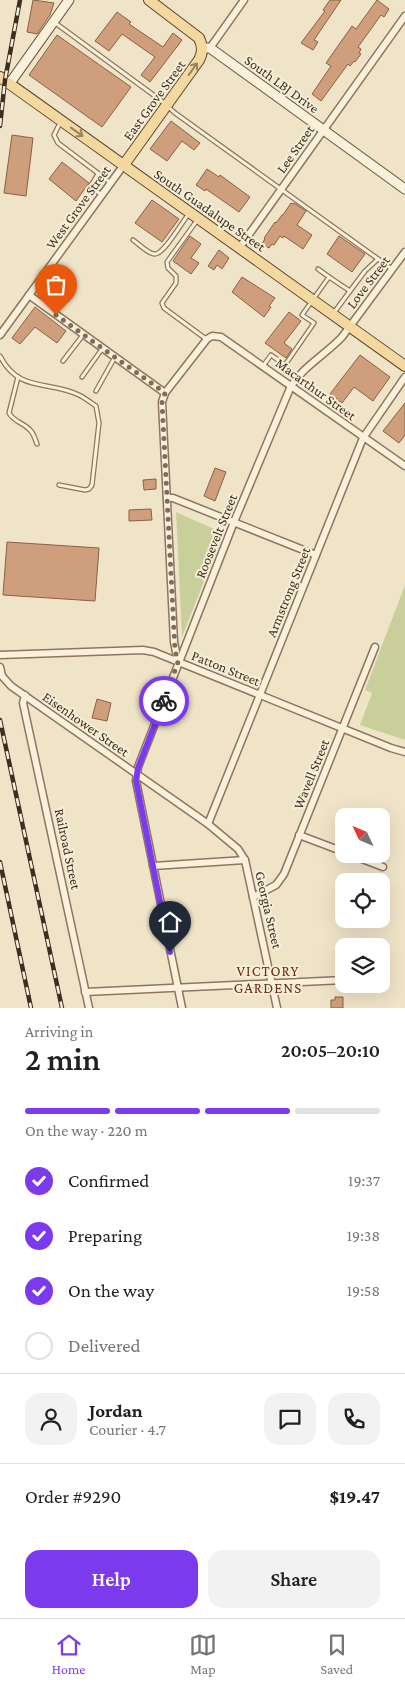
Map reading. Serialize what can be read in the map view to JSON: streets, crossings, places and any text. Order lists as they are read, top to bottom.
{
  "streets": {
    "main road": ["South LBJ Drive", "East Grove Street", "South Guadalupe Street"],
    "street": [
      "Lee Street",
      "West Grove Street",
      "Love Street",
      "Macarthur Street",
      "Roosevelt Street",
      "Armstrong Street",
      "Patton Street",
      "Eisenhower Street",
      "Wavell Street",
      "Railroad Street",
      "Georgia Street"
    ]
  },
  "crossings": [
    ["South LBJ Drive", "East Grove Street"],
    ["South LBJ Drive", "Lee Street"],
    ["East Grove Street", "West Grove Street"],
    ["East Grove Street", "South Guadalupe Street"],
    ["Lee Street", "South Guadalupe Street"],
    ["West Grove Street", "South Guadalupe Street"],
    ["South Guadalupe Street", "Love Street"],
    ["South Guadalupe Street", "Roosevelt Street"],
    ["Love Street", "Roosevelt Street"],
    ["Macarthur Street", "Roosevelt Street"],
    ["Macarthur Street", "Armstrong Street"],
    ["Roosevelt Street", "Patton Street"],
    ["Roosevelt Street", "Eisenhower Street"],
    ["Armstrong Street", "Patton Street"],
    ["Armstrong Street", "Eisenhower Street"],
    ["Patton Street", "Wavell Street"],
    ["Eisenhower Street", "Railroad Street"],
    ["Eisenhower Street", "Georgia Street"],
    ["Wavell Street", "Georgia Street"]
  ],
  "districts": ["VICTORY GARDENS"],
  "north": "top left",
  "page": {
    "heading": ["2 min", "Arriving in", "20:05–20:10"],
    "panel": [
      "Jordan",
      "Courier · 4.7",
      "Order #9290",
      "$19.47"
    ],
    "bar": "On the way · 220 m",
    "list": [
      ["Confirmed", "19:37"],
      ["Preparing", "19:38"],
      ["On the way", "19:58"],
      "Delivered"
    ],
    "buttons": ["Help", "Share"],
    "tabs": ["Home", "Map", "Saved"]
  }
}
